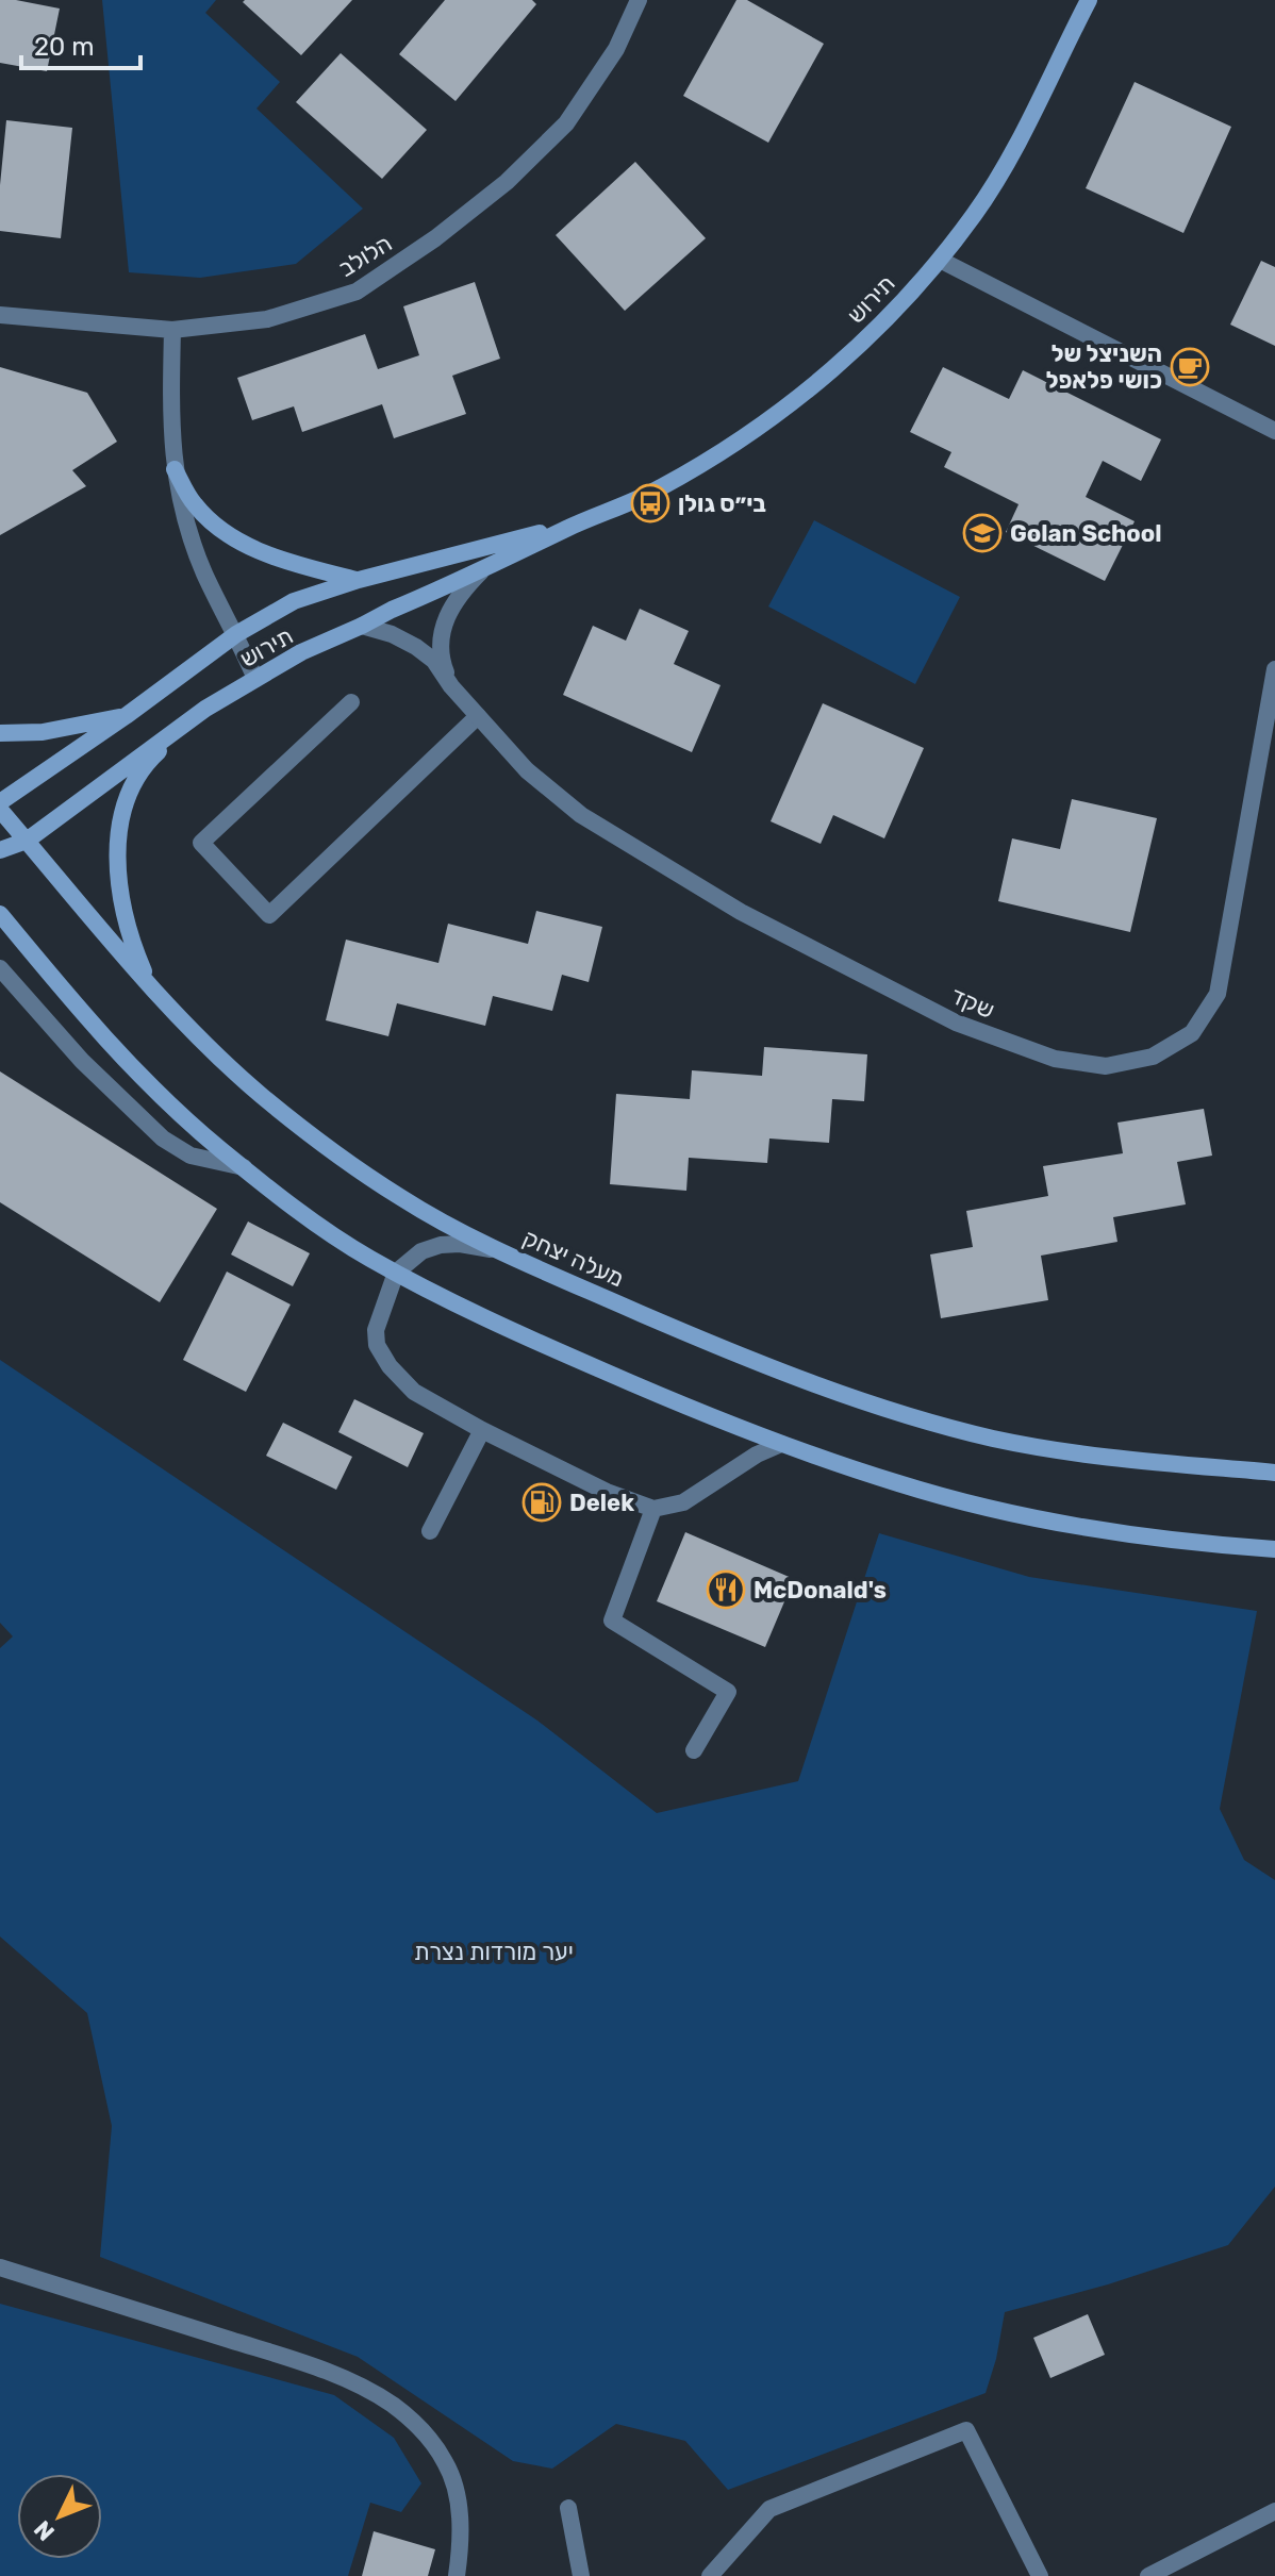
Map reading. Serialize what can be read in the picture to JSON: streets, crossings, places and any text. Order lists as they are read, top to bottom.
{
  "streets": {
    "main road": ["תירוש", "מעלה יצחק"],
    "street": ["הלולב", "שקד"]
  },
  "crossings": [
    ["תירוש", "שקד"],
    ["תירוש", "מעלה יצחק"]
  ],
  "parks": ["יער מורדות נצרת"],
  "places": {
    "cafe": ["השניצל של כושי פלאפל"],
    "bus stop": ["בי״ס גולן"],
    "school or university": ["Golan School"],
    "fuel station": ["Delek"],
    "restaurant": ["McDonald's"]
  },
  "scale_bar": "20 m",
  "north": "bottom left"
}
